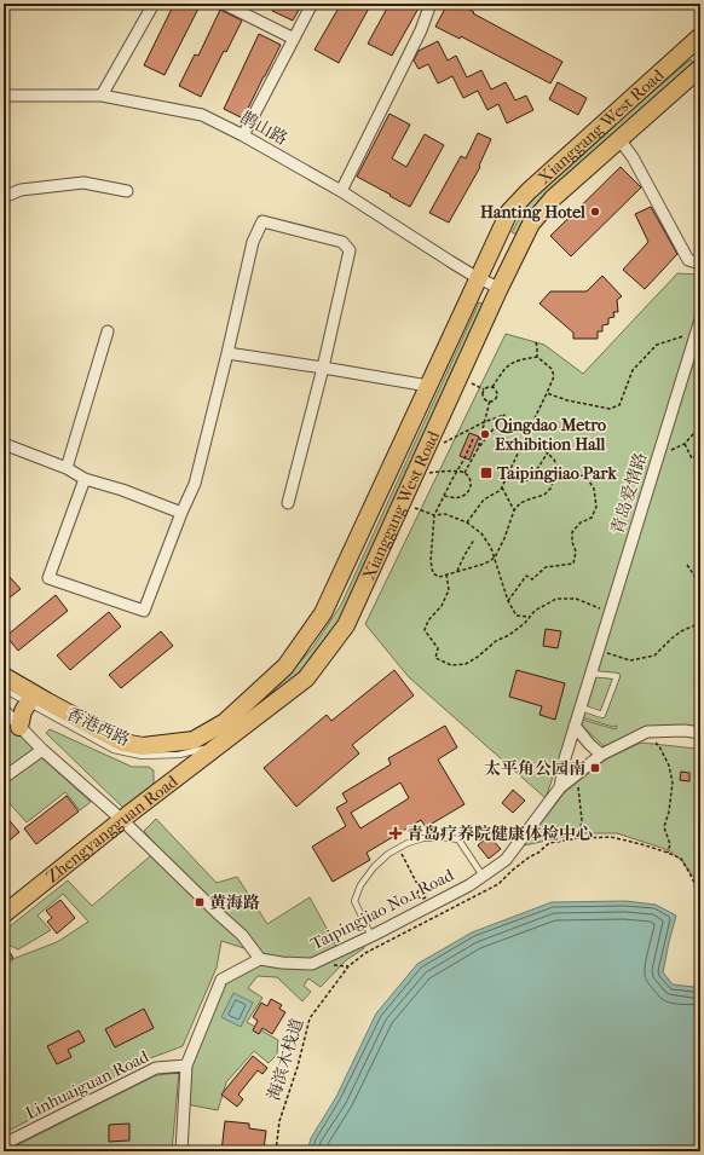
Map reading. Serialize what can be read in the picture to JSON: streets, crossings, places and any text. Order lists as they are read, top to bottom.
{
  "streets": {
    "main road": ["Xianggang West Road", "香港西路", "Zhengyangguan Road"],
    "street": [
      "鹊山路",
      "青岛爱情路",
      "Taipingjiao No.1 Road",
      "Linhuaiguan Road"
    ],
    "path": ["海滨木栈道"]
  },
  "crossings": [
    ["Xianggang West Road", "鹊山路"],
    ["Xianggang West Road", "香港西路"],
    ["Xianggang West Road", "Zhengyangguan Road"],
    ["青岛爱情路", "Taipingjiao No.1 Road"]
  ],
  "places": {
    "other": ["Hanting Hotel", "Qingdao Metro Exhibition Hall"],
    "transit": ["Taipingjiao Park", "太平角公园南", "黄海路"],
    "health": ["青岛疗养院健康体检中心"]
  }
}
